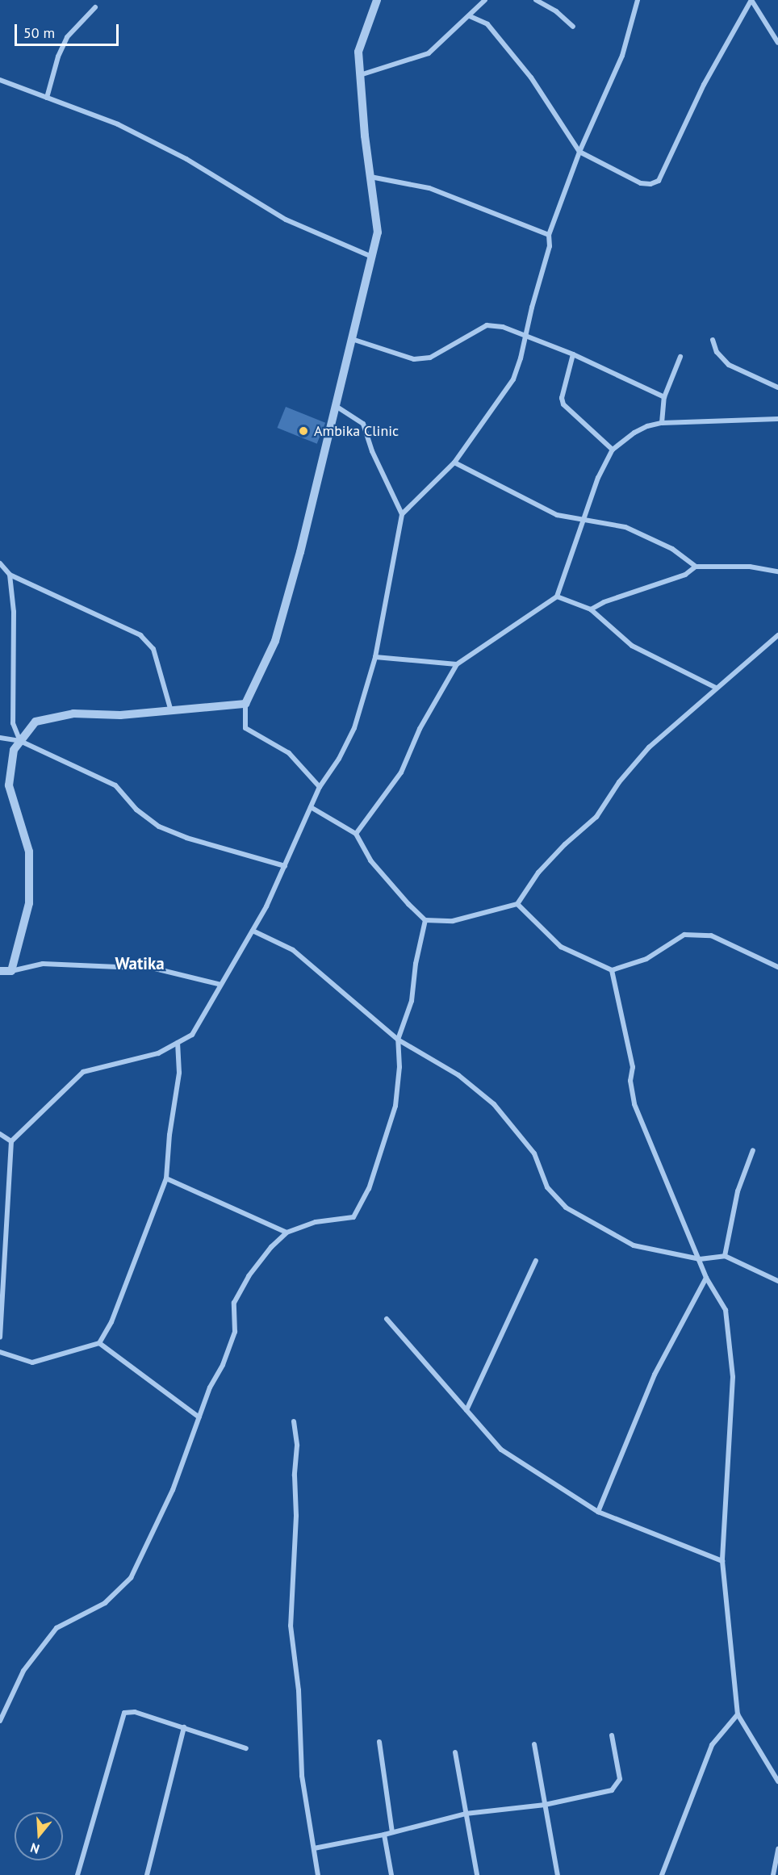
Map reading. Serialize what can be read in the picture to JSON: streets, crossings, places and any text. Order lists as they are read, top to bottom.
{
  "districts": ["Watika"],
  "places": ["Ambika Clinic"],
  "scale_bar": "50 m",
  "north": "bottom"
}
